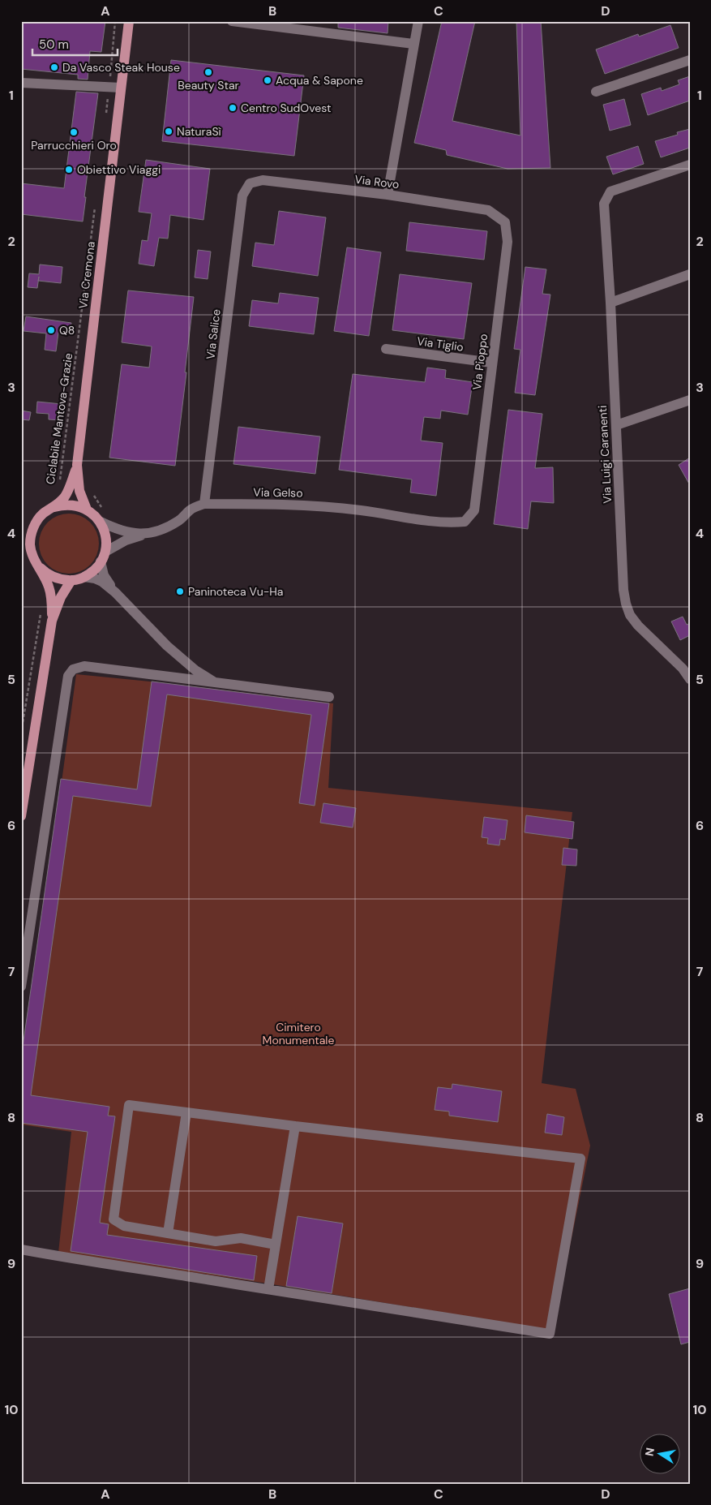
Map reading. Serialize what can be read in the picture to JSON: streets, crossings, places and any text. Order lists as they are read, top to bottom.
{
  "streets": {
    "main road": ["Via Cremona"],
    "street": [
      "Via Rovo",
      "Via Salice",
      "Via Tiglio",
      "Via Pioppo",
      "Via Luigi Caranenti",
      "Via Gelso"
    ],
    "path": ["Ciclabile Mantova-Grazie"]
  },
  "crossings": [
    ["Via Rovo", "Via Salice"],
    ["Via Rovo", "Via Pioppo"],
    ["Via Cremona", "Via Gelso"],
    ["Via Salice", "Via Gelso"],
    ["Via Tiglio", "Via Pioppo"],
    ["Via Pioppo", "Via Gelso"]
  ],
  "parks": ["Cimitero Monumentale"],
  "places": [
    "Da Vasco Steak House",
    "Beauty Star",
    "Acqua & Sapone",
    "Centro SudOvest",
    "NaturaSì",
    "Parrucchieri Oro",
    "Obiettivo Viaggi",
    "Q8",
    "Paninoteca Vu-Ha"
  ],
  "scale_bar": "50 m",
  "north": "left",
  "grid": {
    "columns": [
      "A",
      "B",
      "C",
      "D"
    ],
    "rows": [
      "1",
      "2",
      "3",
      "4",
      "5",
      "6",
      "7",
      "8",
      "9",
      "10"
    ]
  }
}
